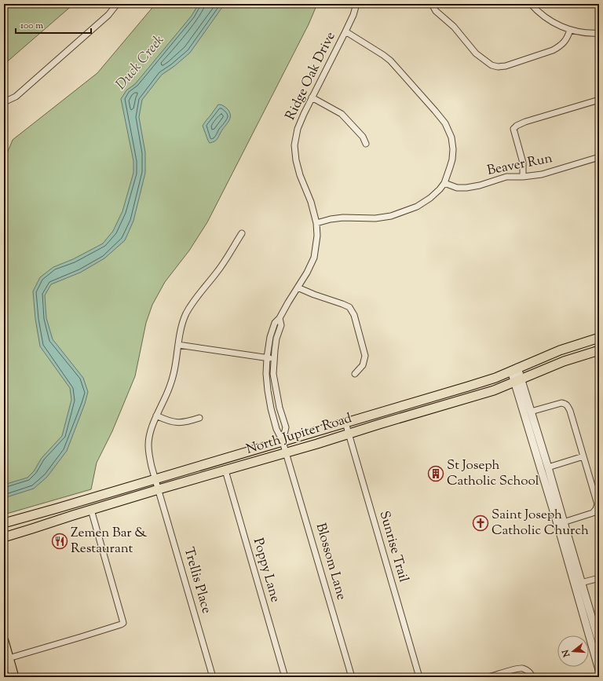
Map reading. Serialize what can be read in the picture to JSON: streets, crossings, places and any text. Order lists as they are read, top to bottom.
{
  "streets": {
    "main road": ["North Jupiter Road"],
    "street": [
      "Ridge Oak Drive",
      "Beaver Run",
      "Sunrise Trail",
      "Blossom Lane",
      "Poppy Lane",
      "Trellis Place"
    ]
  },
  "crossings": [
    ["Ridge Oak Drive", "North Jupiter Road"],
    ["Ridge Oak Drive", "Blossom Lane"],
    ["North Jupiter Road", "Sunrise Trail"],
    ["North Jupiter Road", "Blossom Lane"],
    ["North Jupiter Road", "Poppy Lane"],
    ["North Jupiter Road", "Trellis Place"]
  ],
  "water": ["Duck Creek"],
  "places": {
    "building": ["St Joseph Catholic School"],
    "church": ["Saint Joseph Catholic Church"],
    "restaurant": ["Zemen Bar & Restaurant"]
  },
  "scale_bar": "100 m",
  "north": "left"
}
